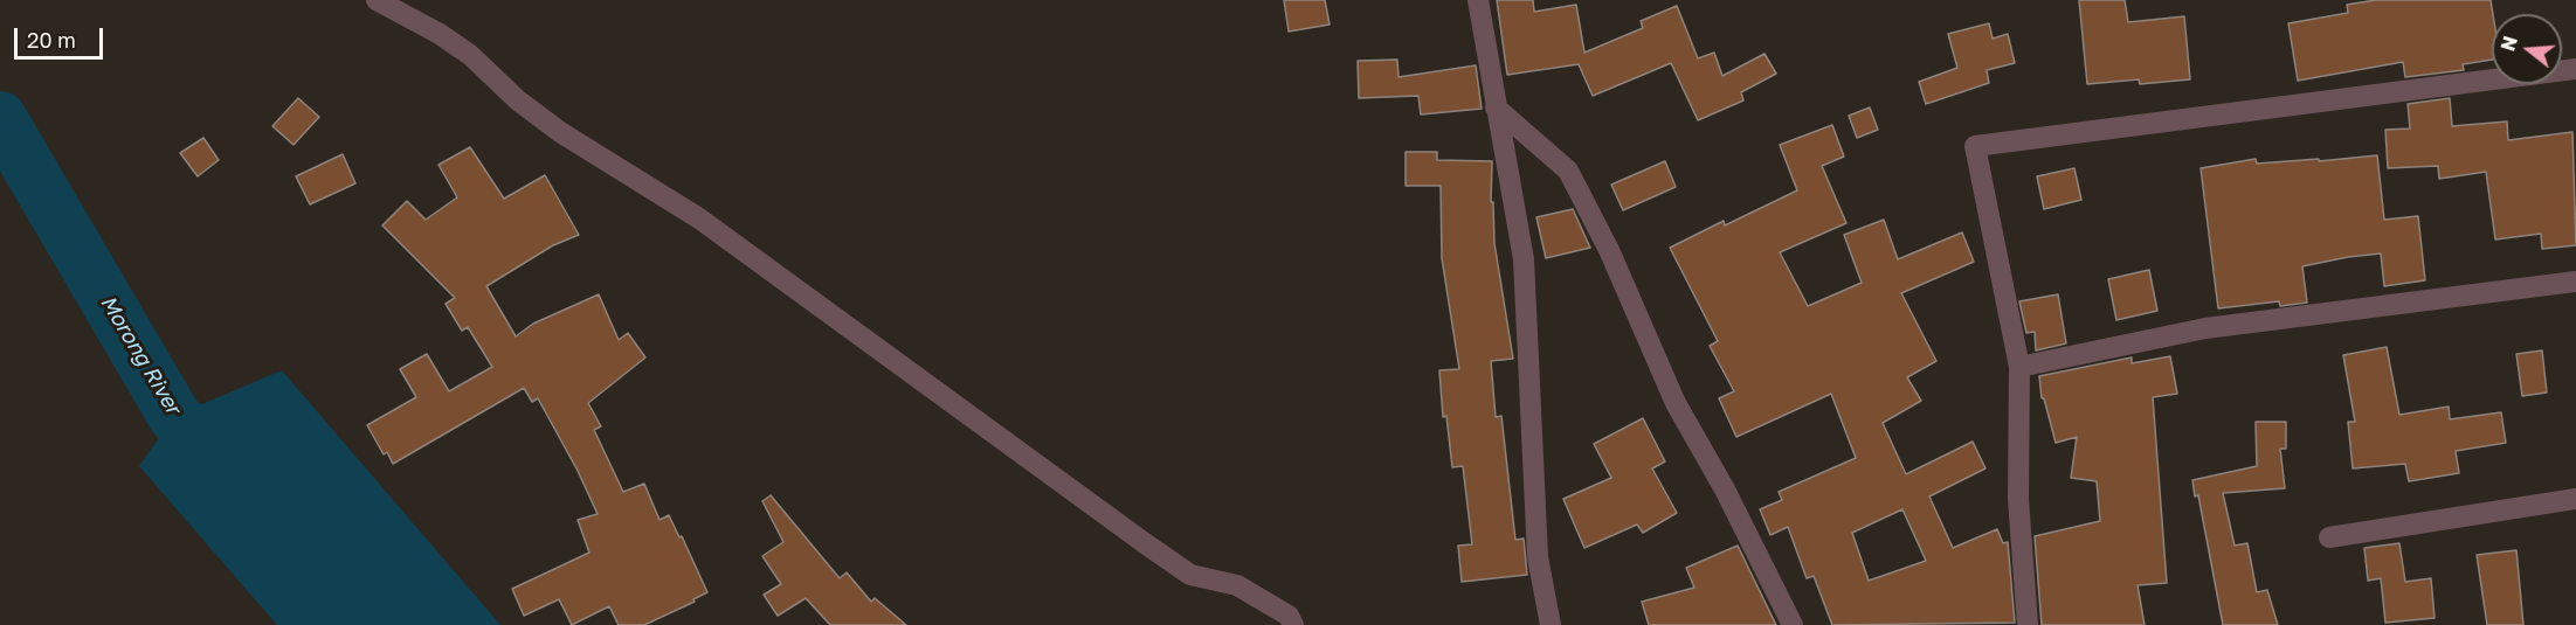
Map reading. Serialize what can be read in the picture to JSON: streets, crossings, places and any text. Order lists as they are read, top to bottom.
{
  "water": ["Morong River"],
  "scale_bar": "20 m",
  "north": "left"
}
